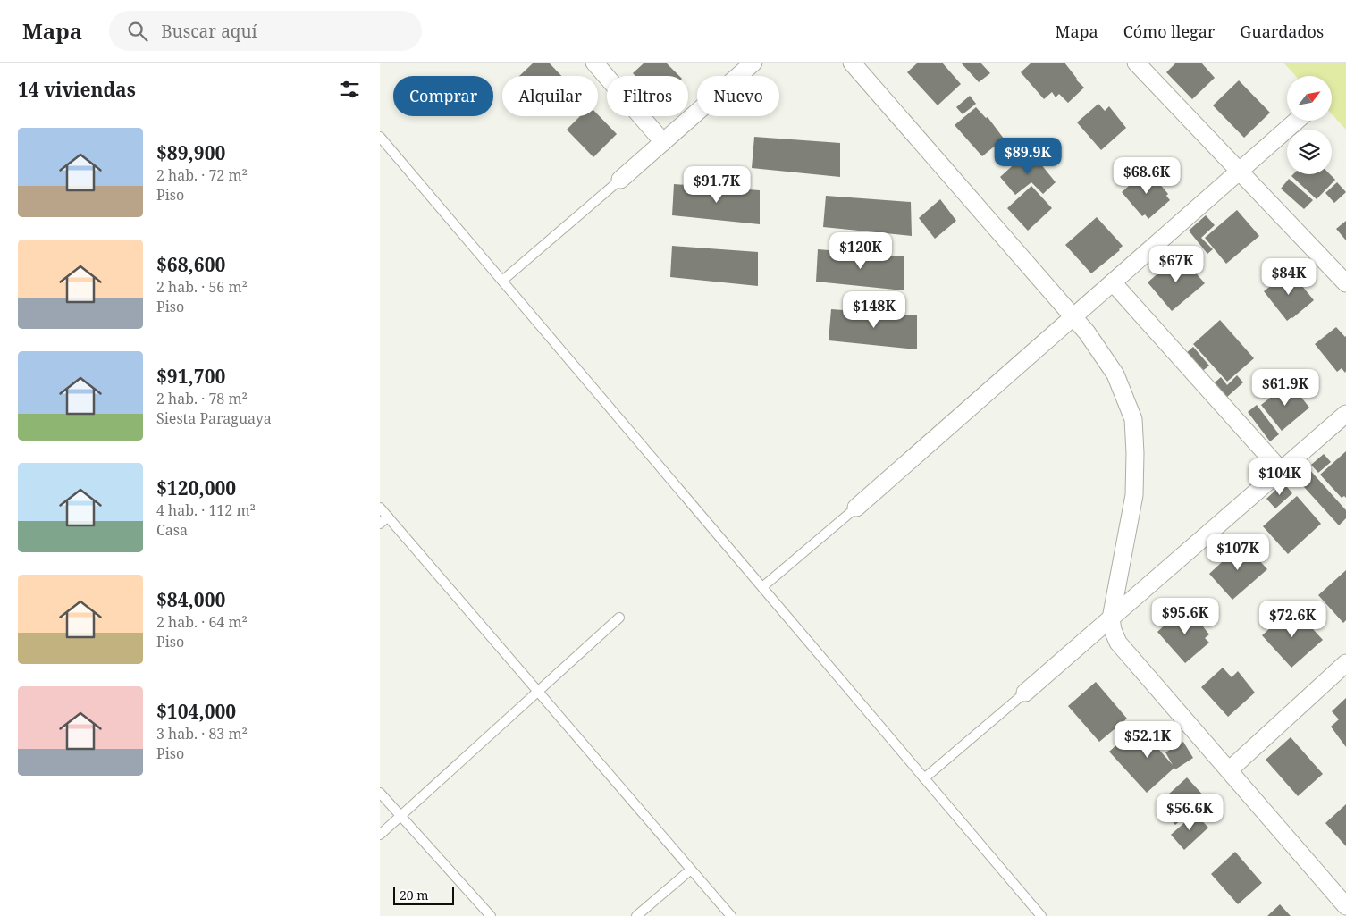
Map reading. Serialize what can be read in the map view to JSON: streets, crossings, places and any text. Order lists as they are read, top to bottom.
{
  "scale_bar": "20 m",
  "north": "top right",
  "page": {
    "header": "Mapa",
    "search": "Buscar aquí",
    "nav": ["Mapa", "Cómo llegar", "Guardados"],
    "heading": "14 viviendas",
    "chip": [
      "Comprar",
      "Alquilar",
      "Filtros",
      "Nuevo"
    ],
    "list": [
      {
        "name": "$89,900",
        "note": "2 hab. · 72 m² · Piso"
      },
      {
        "name": "$68,600",
        "note": "2 hab. · 56 m² · Piso"
      },
      {
        "name": "$91,700",
        "note": "2 hab. · 78 m² · Siesta Paraguaya"
      },
      {
        "name": "$120,000",
        "note": "4 hab. · 112 m² · Casa"
      },
      {
        "name": "$84,000",
        "note": "2 hab. · 64 m² · Piso"
      },
      {
        "name": "$104,000",
        "note": "3 hab. · 83 m² · Piso"
      }
    ],
    "price": [
      "$89.9K",
      "$68.6K",
      "$91.7K",
      "$120K",
      "$67K",
      "$84K",
      "$148K",
      "$61.9K",
      "$104K",
      "$107K",
      "$95.6K",
      "$72.6K",
      "$52.1K",
      "$56.6K"
    ],
    "scale": "20 m"
  }
}
